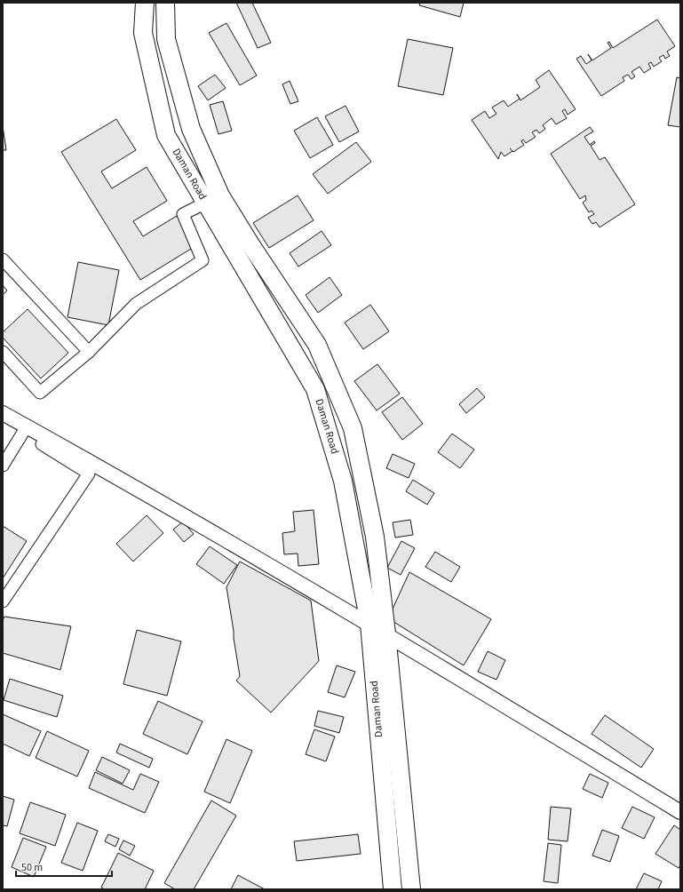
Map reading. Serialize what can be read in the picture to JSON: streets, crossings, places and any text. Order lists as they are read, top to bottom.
{
  "streets": {
    "main road": ["Daman Road"]
  },
  "scale_bar": "50 m"
}
